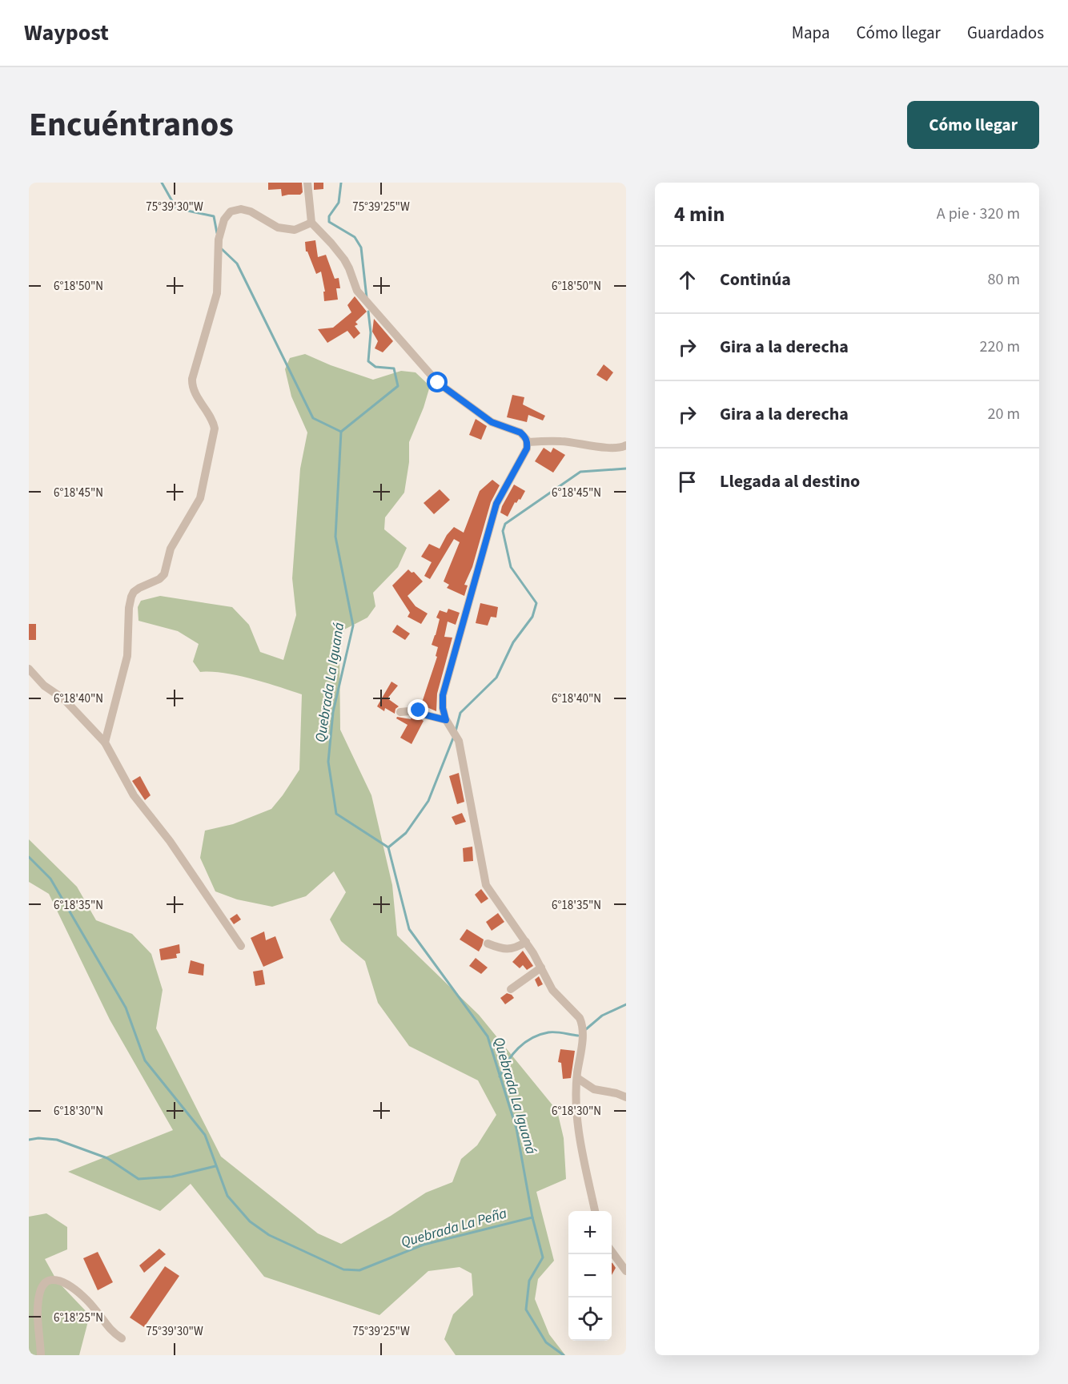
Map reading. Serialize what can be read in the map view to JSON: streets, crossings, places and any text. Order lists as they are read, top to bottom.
{
  "water": ["Quebrada La Iguaná", "Quebrada La Peña"],
  "page": {
    "header": "Waypost",
    "nav": ["Mapa", "Cómo llegar", "Guardados"],
    "title": "Encuéntranos",
    "buttons": "Cómo llegar",
    "heading": ["4 min", "A pie · 320 m"],
    "list": [
      ["Continúa", "80 m"],
      ["Gira a la derecha", "220 m"],
      ["Gira a la derecha", "20 m"],
      "Llegada al destino"
    ],
    "map_buttons": ["+", "−"]
  },
  "coordinates": [
    "75°39'30\"W",
    "75°39'25\"W",
    "6°18'50\"N",
    "6°18'45\"N",
    "6°18'40\"N",
    "6°18'35\"N",
    "6°18'30\"N",
    "6°18'25\"N"
  ]
}
